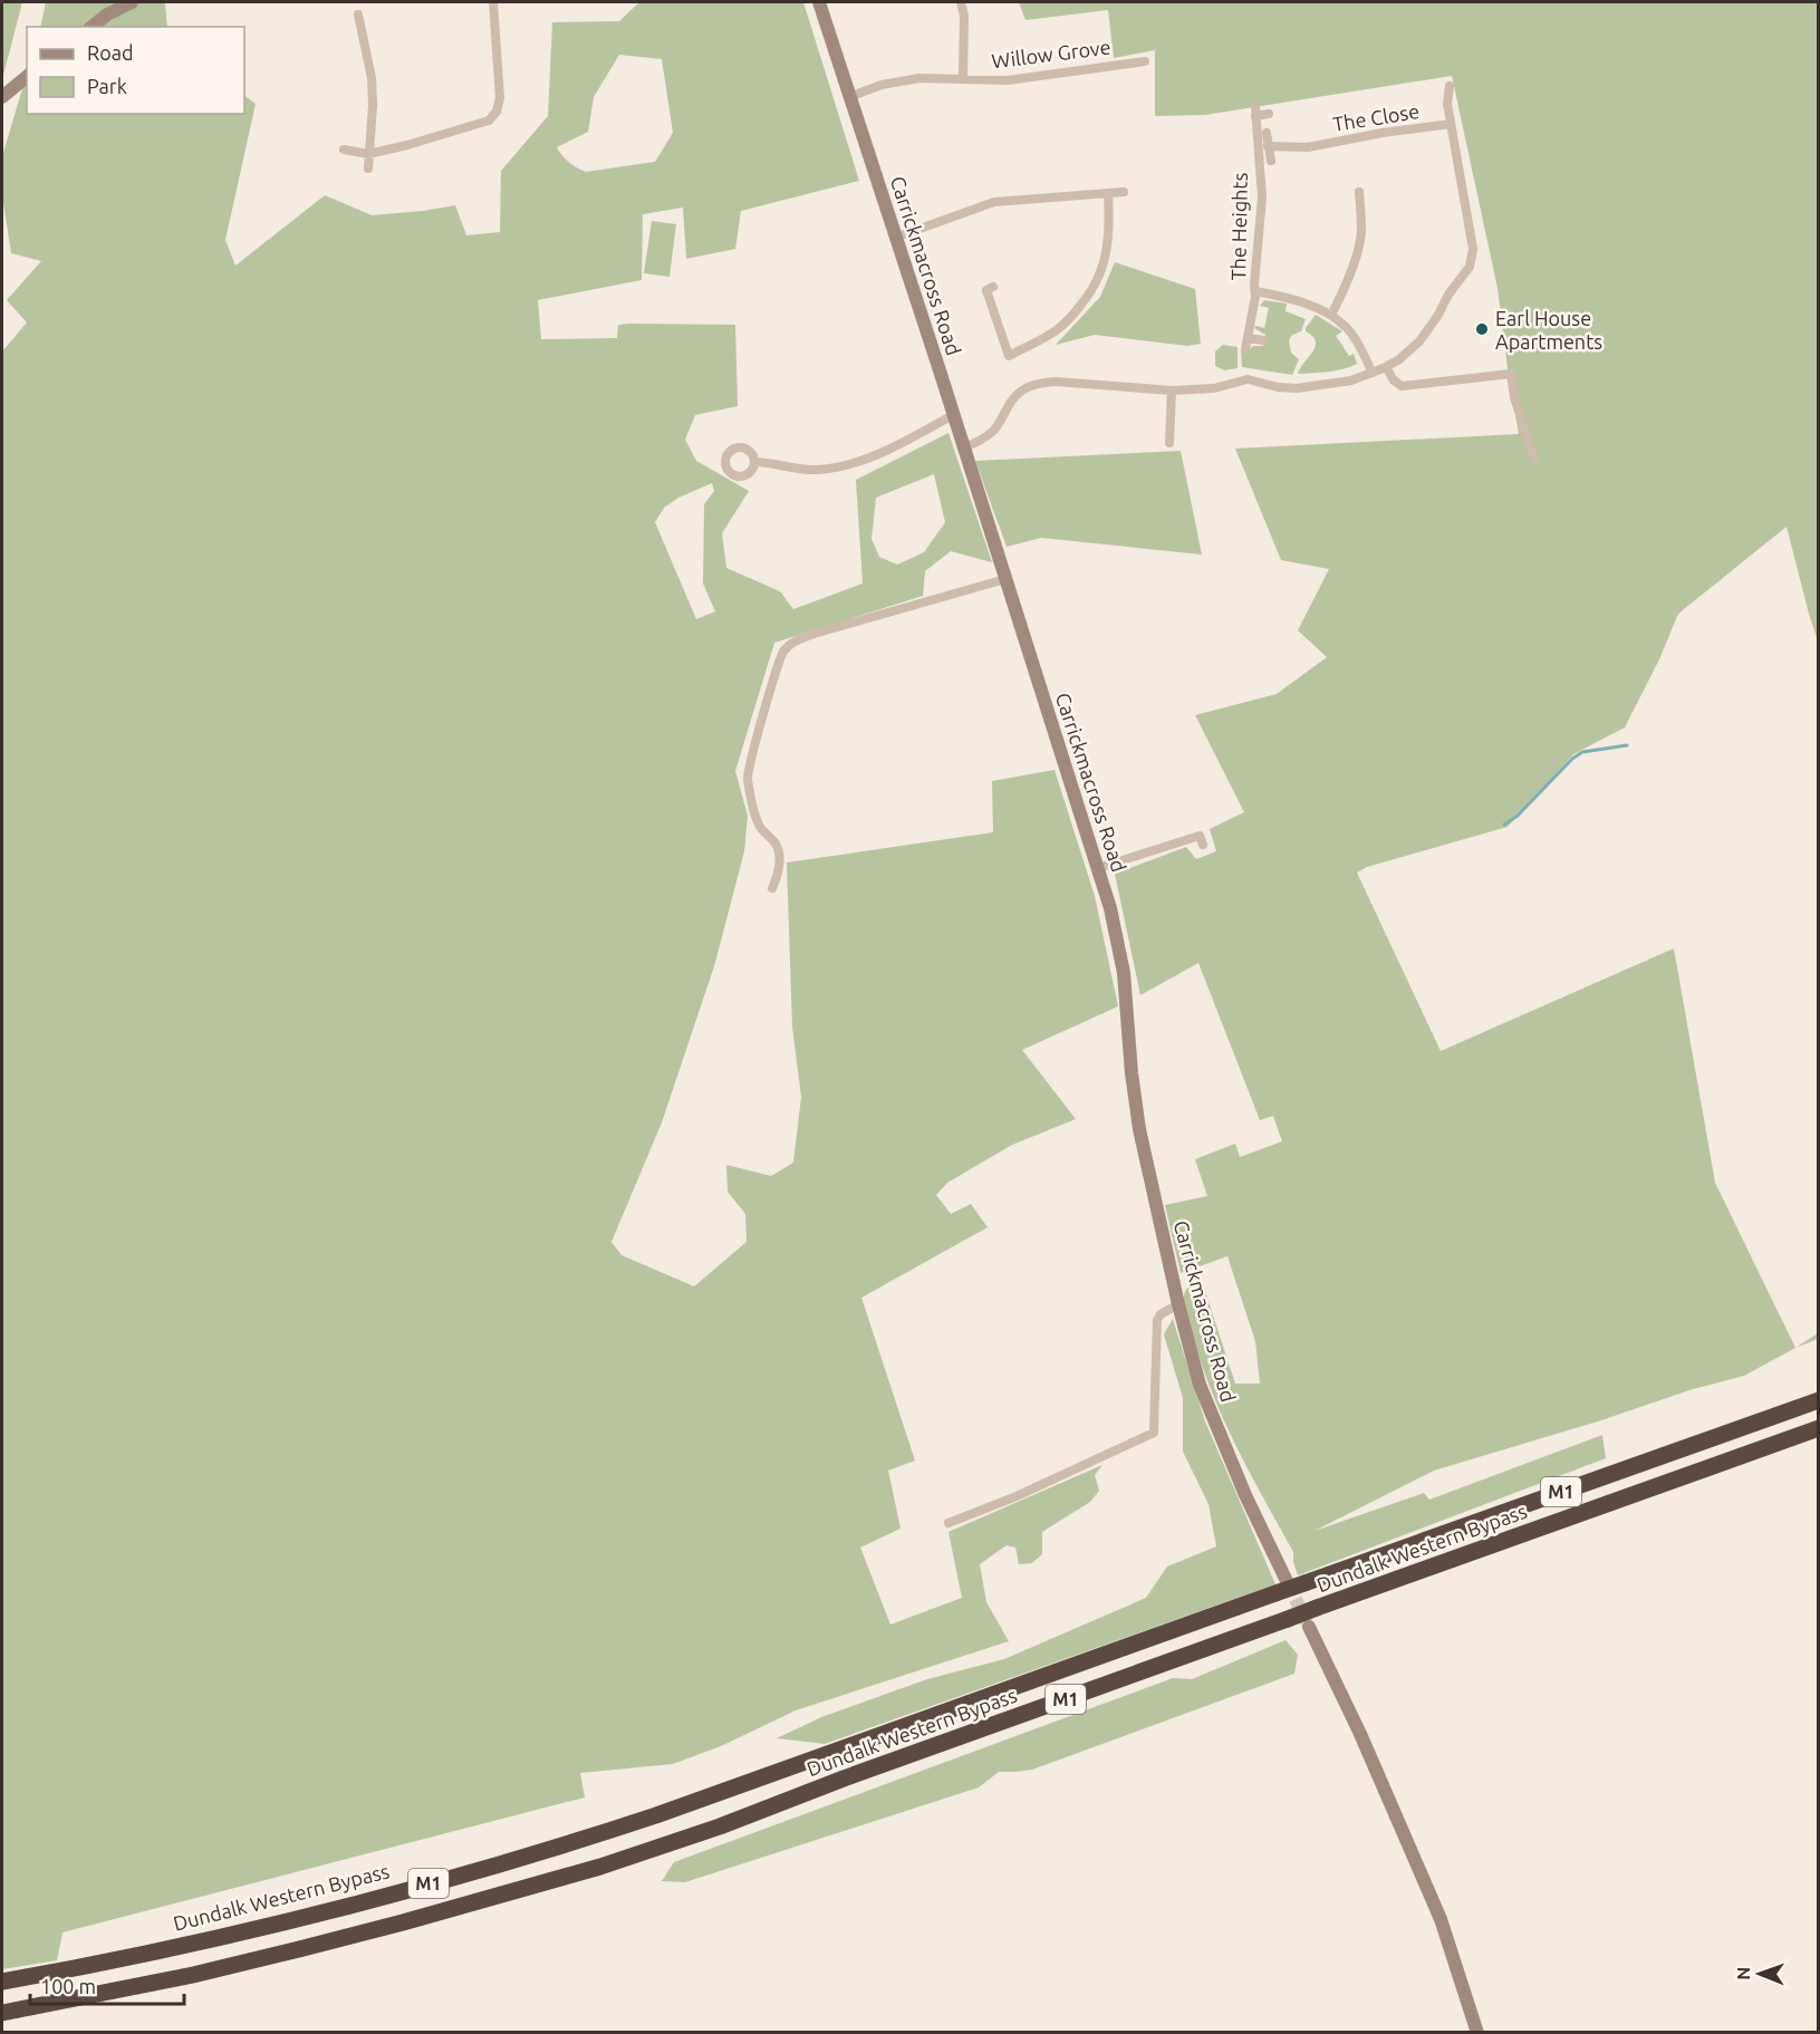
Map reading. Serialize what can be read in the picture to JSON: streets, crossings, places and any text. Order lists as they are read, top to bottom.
{
  "streets": {
    "highway": ["M1", "Dundalk Western Bypass"],
    "main road": ["Carrickmacross Road"],
    "street": ["Willow Grove", "The Close", "The Heights"]
  },
  "crossings": [
    ["Willow Grove", "Carrickmacross Road"],
    ["Carrickmacross Road", "Dundalk Western Bypass"]
  ],
  "places": ["Earl House Apartments"],
  "legend": ["Road", "Park"],
  "scale_bar": "100 m",
  "north": "left"
}
